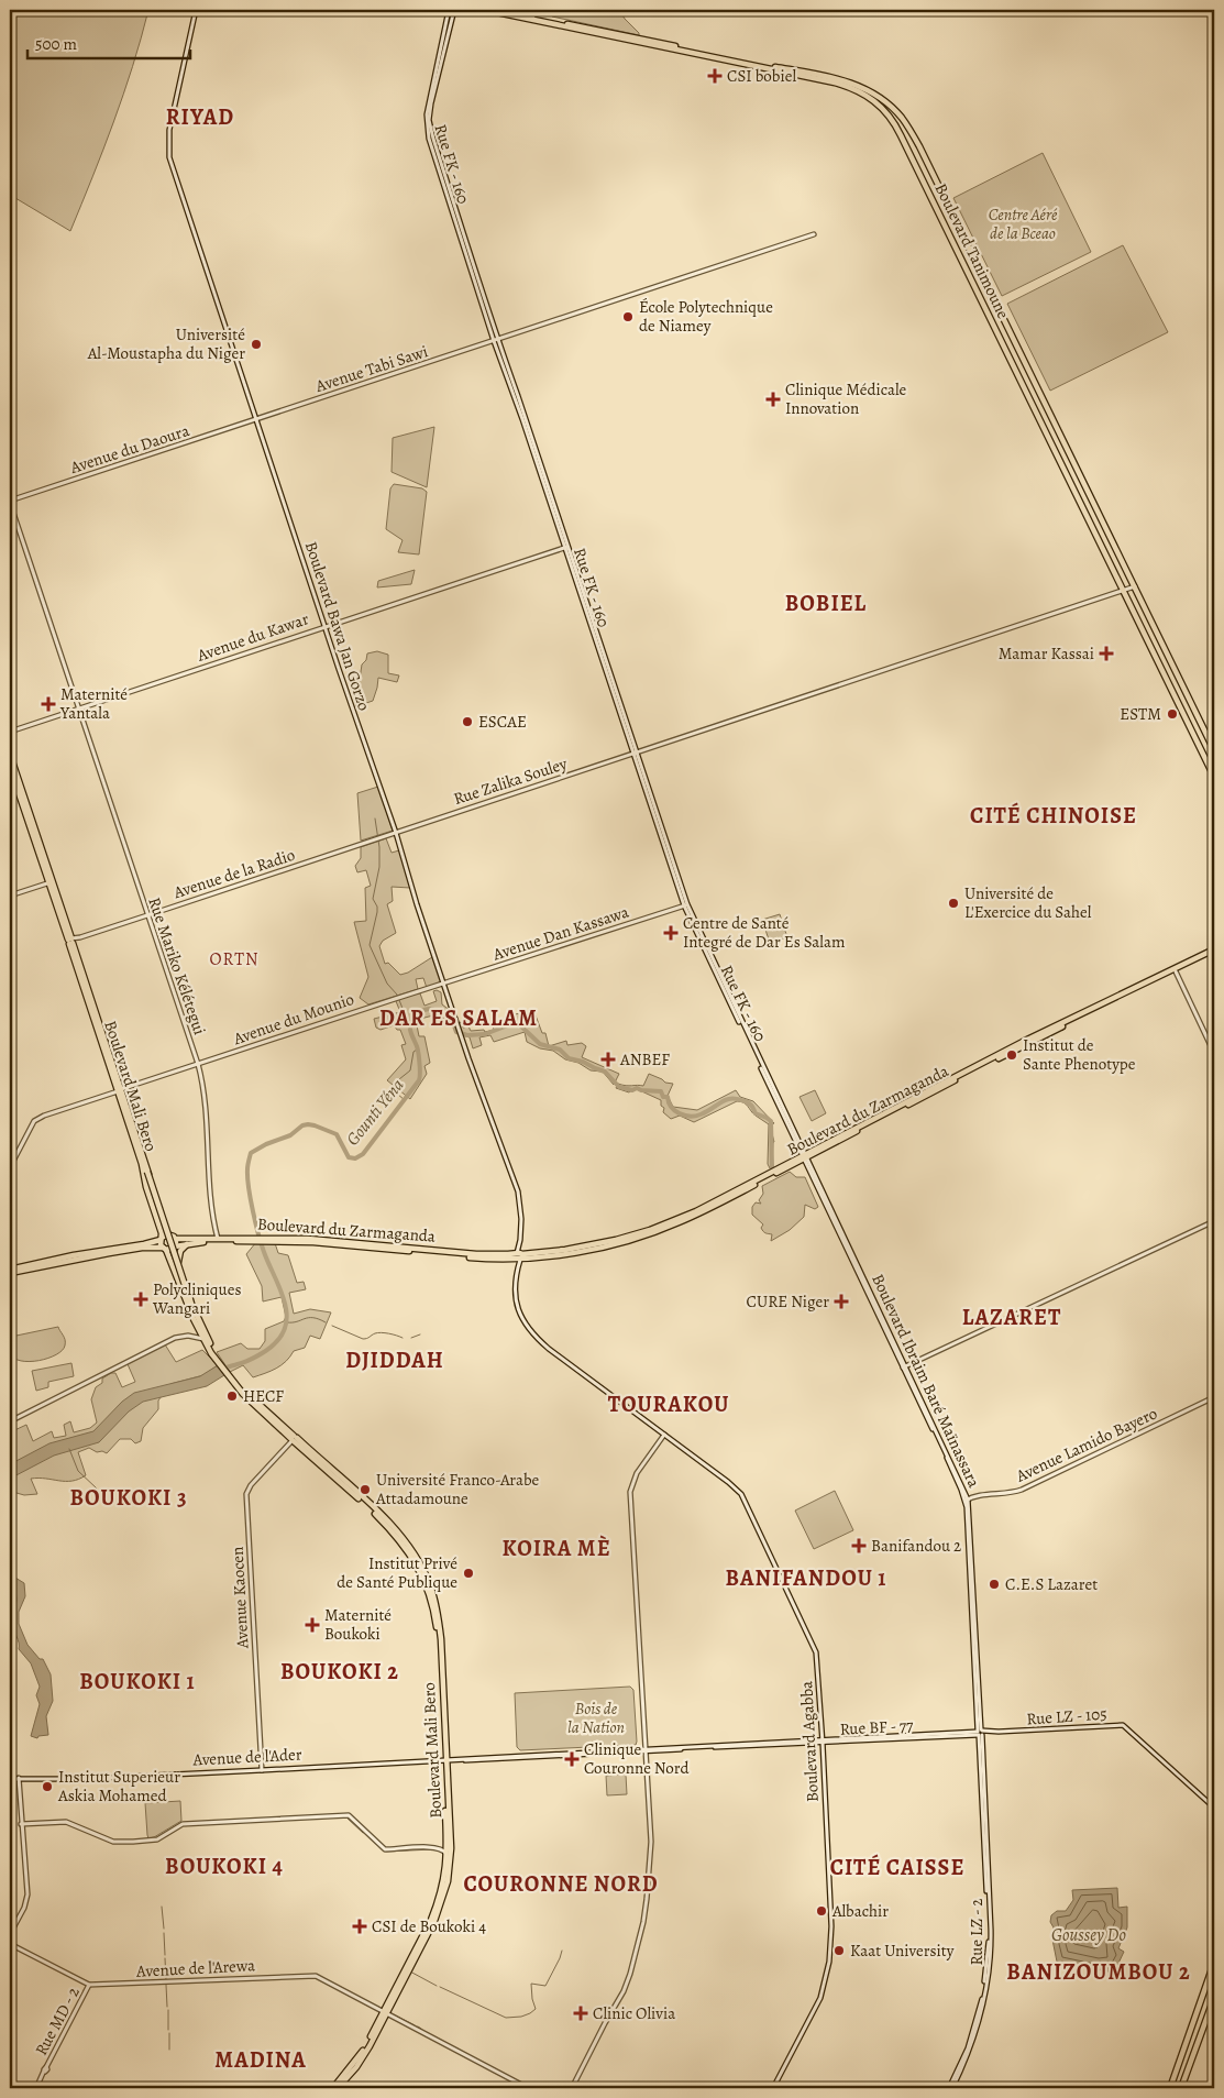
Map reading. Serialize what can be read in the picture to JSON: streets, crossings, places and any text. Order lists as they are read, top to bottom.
{
  "streets": {
    "main road": ["Boulevard Tanimoune", "Boulevard Mali Bero", "Boulevard du Zarmaganda"],
    "street": [
      "Rue FK - 160",
      "Avenue Tabi Sawi",
      "Avenue du Daoura",
      "Boulevard Bawa Jan Gorzo",
      "Avenue du Kawar",
      "Rue Zalika Souley",
      "Avenue de la Radio",
      "Avenue Dan Kassawa",
      "Rue Mariko Kélétegui",
      "Avenue du Mounio",
      "Boulevard Ibraim Baré Maïnassara",
      "Avenue Lamido Bayero",
      "Avenue Kaocen",
      "Rue LZ - 105",
      "Rue BF - 77",
      "Boulevard Agabba",
      "Avenue de l'Ader",
      "Rue LZ - 2",
      "Avenue de l'Arewa",
      "Rue MD - 2"
    ]
  },
  "crossings": [
    ["Rue FK - 160", "Avenue Tabi Sawi"],
    ["Rue FK - 160", "Avenue du Kawar"],
    ["Rue FK - 160", "Rue Zalika Souley"],
    ["Rue FK - 160", "Avenue Dan Kassawa"],
    ["Rue FK - 160", "Boulevard du Zarmaganda"],
    ["Rue FK - 160", "Boulevard Ibraim Baré Maïnassara"],
    ["Boulevard Tanimoune", "Rue Zalika Souley"],
    ["Avenue Tabi Sawi", "Avenue du Daoura"],
    ["Avenue Tabi Sawi", "Boulevard Bawa Jan Gorzo"],
    ["Avenue du Daoura", "Boulevard Bawa Jan Gorzo"],
    ["Avenue du Daoura", "Rue Mariko Kélétegui"],
    ["Boulevard Bawa Jan Gorzo", "Avenue du Kawar"],
    ["Boulevard Bawa Jan Gorzo", "Rue Zalika Souley"],
    ["Boulevard Bawa Jan Gorzo", "Avenue de la Radio"],
    ["Boulevard Bawa Jan Gorzo", "Avenue Dan Kassawa"],
    ["Boulevard Bawa Jan Gorzo", "Avenue du Mounio"],
    ["Boulevard Bawa Jan Gorzo", "Boulevard du Zarmaganda"],
    ["Boulevard Bawa Jan Gorzo", "Boulevard Agabba"],
    ["Avenue du Kawar", "Rue Mariko Kélétegui"],
    ["Rue Zalika Souley", "Avenue de la Radio"],
    ["Avenue de la Radio", "Rue Mariko Kélétegui"],
    ["Avenue de la Radio", "Boulevard Mali Bero"],
    ["Avenue Dan Kassawa", "Avenue du Mounio"],
    ["Rue Mariko Kélétegui", "Avenue du Mounio"],
    ["Rue Mariko Kélétegui", "Boulevard du Zarmaganda"],
    ["Avenue du Mounio", "Boulevard Mali Bero"],
    ["Boulevard Mali Bero", "Boulevard du Zarmaganda"],
    ["Boulevard Mali Bero", "Avenue Kaocen"],
    ["Boulevard Mali Bero", "Rue BF - 77"],
    ["Boulevard Mali Bero", "Avenue de l'Ader"],
    ["Boulevard Mali Bero", "Avenue de l'Arewa"],
    ["Boulevard du Zarmaganda", "Boulevard Ibraim Baré Maïnassara"],
    ["Boulevard Ibraim Baré Maïnassara", "Avenue Lamido Bayero"],
    ["Boulevard Ibraim Baré Maïnassara", "Rue LZ - 105"],
    ["Boulevard Ibraim Baré Maïnassara", "Rue BF - 77"],
    ["Boulevard Ibraim Baré Maïnassara", "Rue LZ - 2"],
    ["Avenue Kaocen", "Avenue de l'Ader"],
    ["Rue LZ - 105", "Rue BF - 77"],
    ["Rue LZ - 105", "Rue LZ - 2"],
    ["Rue BF - 77", "Boulevard Agabba"],
    ["Rue BF - 77", "Avenue de l'Ader"],
    ["Rue BF - 77", "Rue LZ - 2"],
    ["Avenue de l'Arewa", "Rue MD - 2"]
  ],
  "districts": [
    "RIYAD",
    "BOBIEL",
    "CITÉ CHINOISE",
    "ORTN",
    "DAR ES SALAM",
    "LAZARET",
    "DJIDDAH",
    "TOURAKOU",
    "BOUKOKI 3",
    "KOIRA MÈ",
    "BANIFANDOU 1",
    "BOUKOKI 2",
    "BOUKOKI 1",
    "BOUKOKI 4",
    "CITÉ CAISSE",
    "COURONNE NORD",
    "BANIZOUMBOU 2",
    "MADINA"
  ],
  "water": ["Gounti Yéna", "Goussey Do"],
  "parks": ["Centre Aéré de la Bceao", "Bois de la Nation"],
  "places": {
    "health": [
      "CSI bobiel",
      "Clinique Médicale Innovation",
      "Mamar Kassai",
      "Maternité Yantala",
      "Centre de Santé Integré de Dar Es Salam",
      "ANBEF",
      "Polycliniques Wangari",
      "CURE Niger",
      "Banifandou 2",
      "Maternité Boukoki",
      "Clinique Couronne Nord",
      "CSI de Boukoki 4",
      "Clinic Olivia"
    ],
    "other": [
      "École Polytechnique de Niamey",
      "Université Al-Moustapha du Niger",
      "ESTM",
      "ESCAE",
      "Université de L'Exercice du Sahel",
      "Institut de Sante Phenotype",
      "HECF",
      "Université Franco-Arabe Attadamoune",
      "Institut Privé de Santé Publique",
      "C.E.S Lazaret",
      "Institut Superieur Askia Mohamed",
      "Albachir",
      "Kaat University"
    ]
  },
  "scale_bar": "500 m"
}
